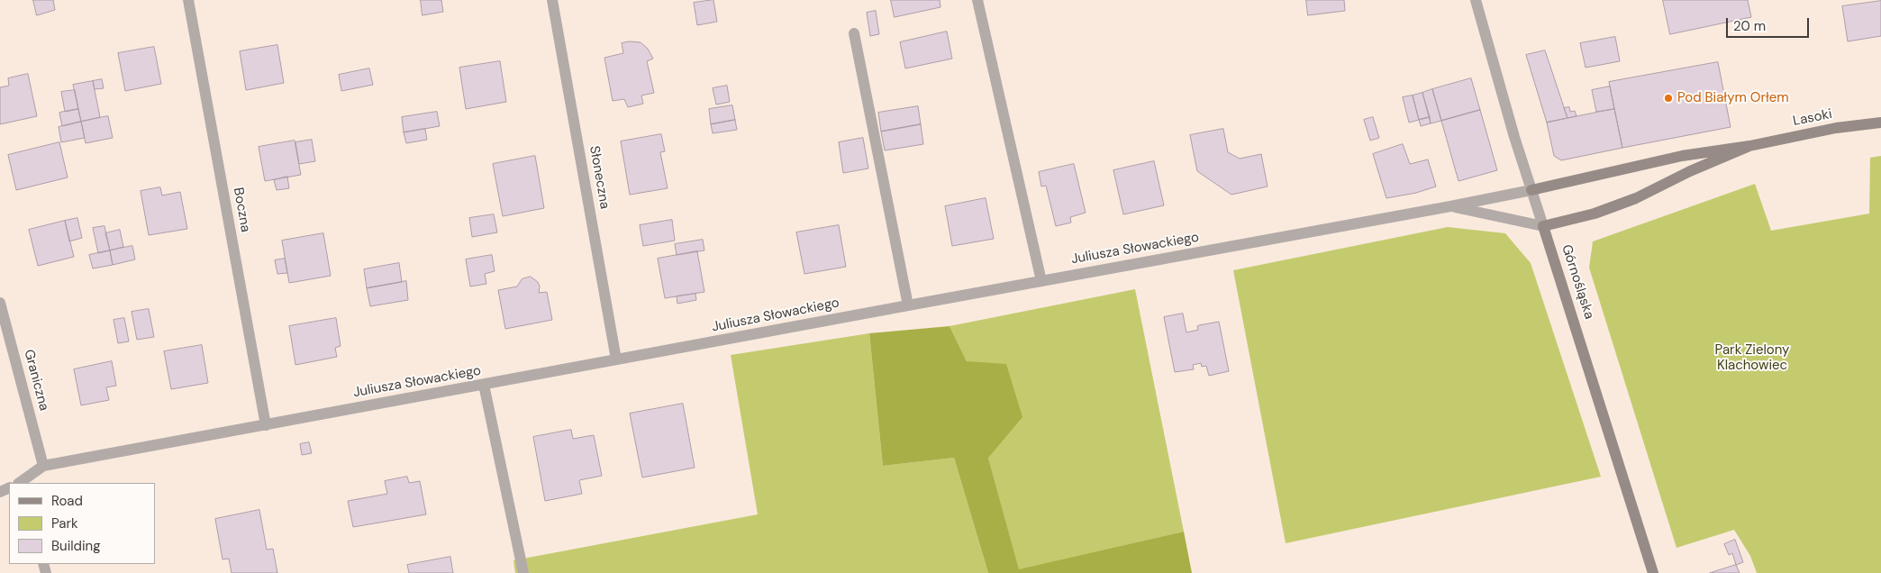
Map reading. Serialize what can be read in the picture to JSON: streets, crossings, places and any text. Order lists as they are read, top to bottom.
{
  "streets": {
    "street": [
      "Lasoki",
      "Słoneczna",
      "Boczna",
      "Juliusza Słowackiego",
      "Górnośląska",
      "Graniczna"
    ]
  },
  "crossings": [
    ["Słoneczna", "Juliusza Słowackiego"],
    ["Boczna", "Juliusza Słowackiego"],
    ["Juliusza Słowackiego", "Górnośląska"],
    ["Juliusza Słowackiego", "Graniczna"]
  ],
  "parks": ["Park Zielony Klachowiec"],
  "places": ["Pod Białym Orłem"],
  "legend": ["Road", "Park", "Building"],
  "scale_bar": "20 m"
}
